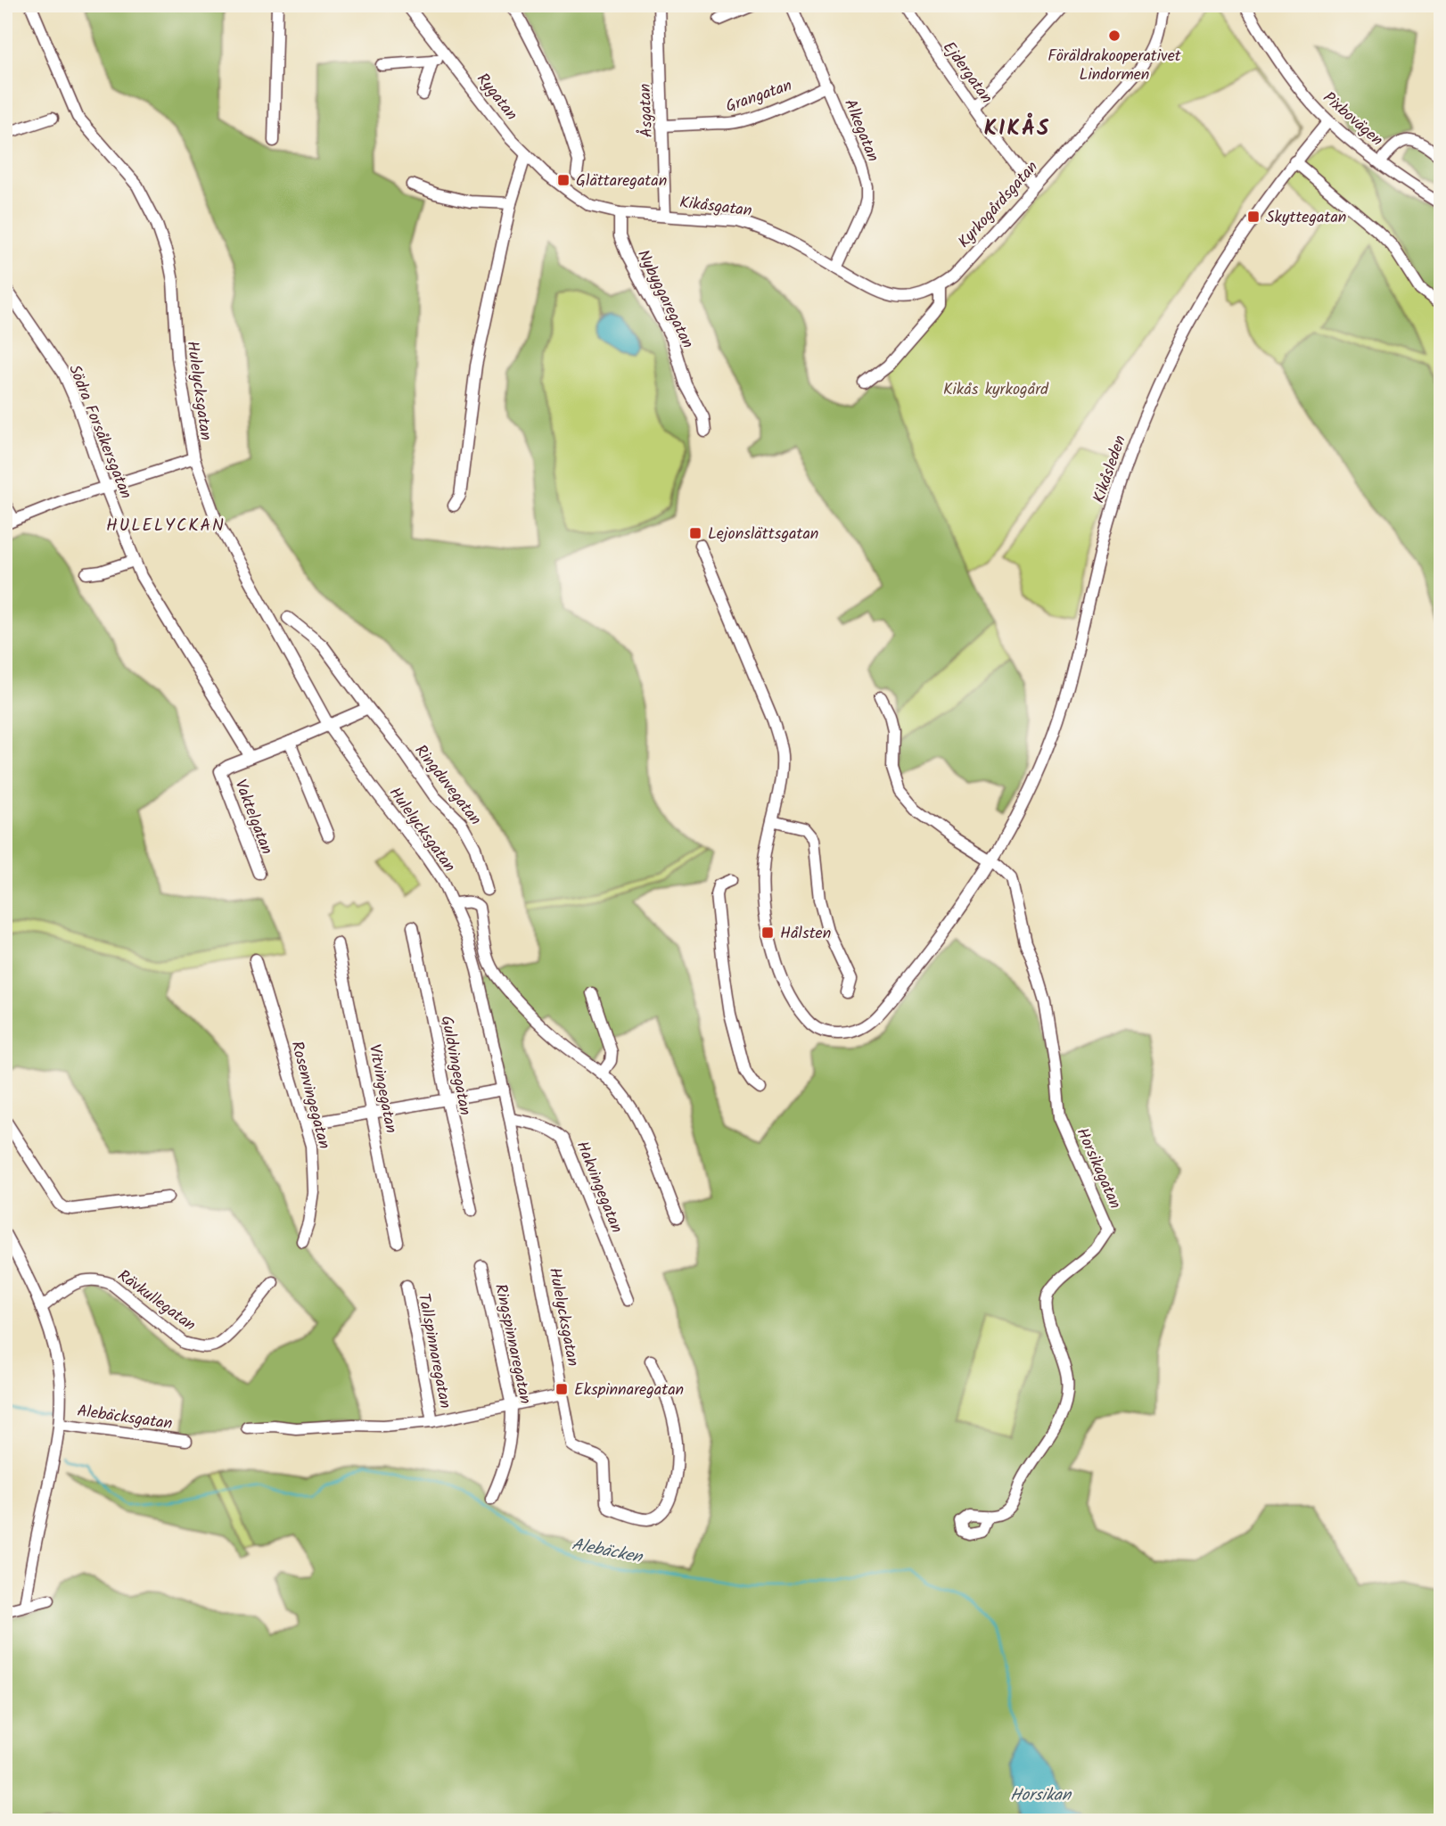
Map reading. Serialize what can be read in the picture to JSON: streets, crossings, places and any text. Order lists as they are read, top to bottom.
{
  "streets": {
    "street": [
      "Ejdergatan",
      "Grangatan",
      "Rygatan",
      "Åsgatan",
      "Pixbovägen",
      "Alkegatan",
      "Kyrkogårdsgatan",
      "Kikåsgatan",
      "Nybyggaregatan",
      "Hulelycksgatan",
      "Södra Forsåkersgatan",
      "Kikåsleden",
      "Ringduvegatan",
      "Vaktelgatan",
      "Guldvingegatan",
      "Vitvingegatan",
      "Rosenvingegatan",
      "Horsikagatan",
      "Hakvingegatan",
      "Rävkullegatan",
      "Ringspinnaregatan",
      "Tallspinnaregatan",
      "Alebäcksgatan"
    ]
  },
  "crossings": [
    ["Ejdergatan", "Kyrkogårdsgatan"],
    ["Grangatan", "Åsgatan"],
    ["Grangatan", "Alkegatan"],
    ["Rygatan", "Kikåsgatan"],
    ["Åsgatan", "Kikåsgatan"],
    ["Pixbovägen", "Kikåsleden"],
    ["Alkegatan", "Kikåsgatan"],
    ["Kyrkogårdsgatan", "Kikåsgatan"],
    ["Kikåsgatan", "Nybyggaregatan"],
    ["Hulelycksgatan", "Vaktelgatan"],
    ["Hulelycksgatan", "Hakvingegatan"],
    ["Södra Forsåkersgatan", "Vaktelgatan"],
    ["Kikåsleden", "Horsikagatan"],
    ["Ringduvegatan", "Vaktelgatan"]
  ],
  "districts": ["KIKÅS", "HULELYCKAN"],
  "water": ["Alebäcken", "Horsikan"],
  "parks": ["Kikås kyrkogård"],
  "places": {
    "other": ["Föräldrakooperativet Lindormen"],
    "transit": [
      "Glättaregatan",
      "Skyttegatan",
      "Lejonslättsgatan",
      "Hålsten",
      "Ekspinnaregatan"
    ]
  }
}
